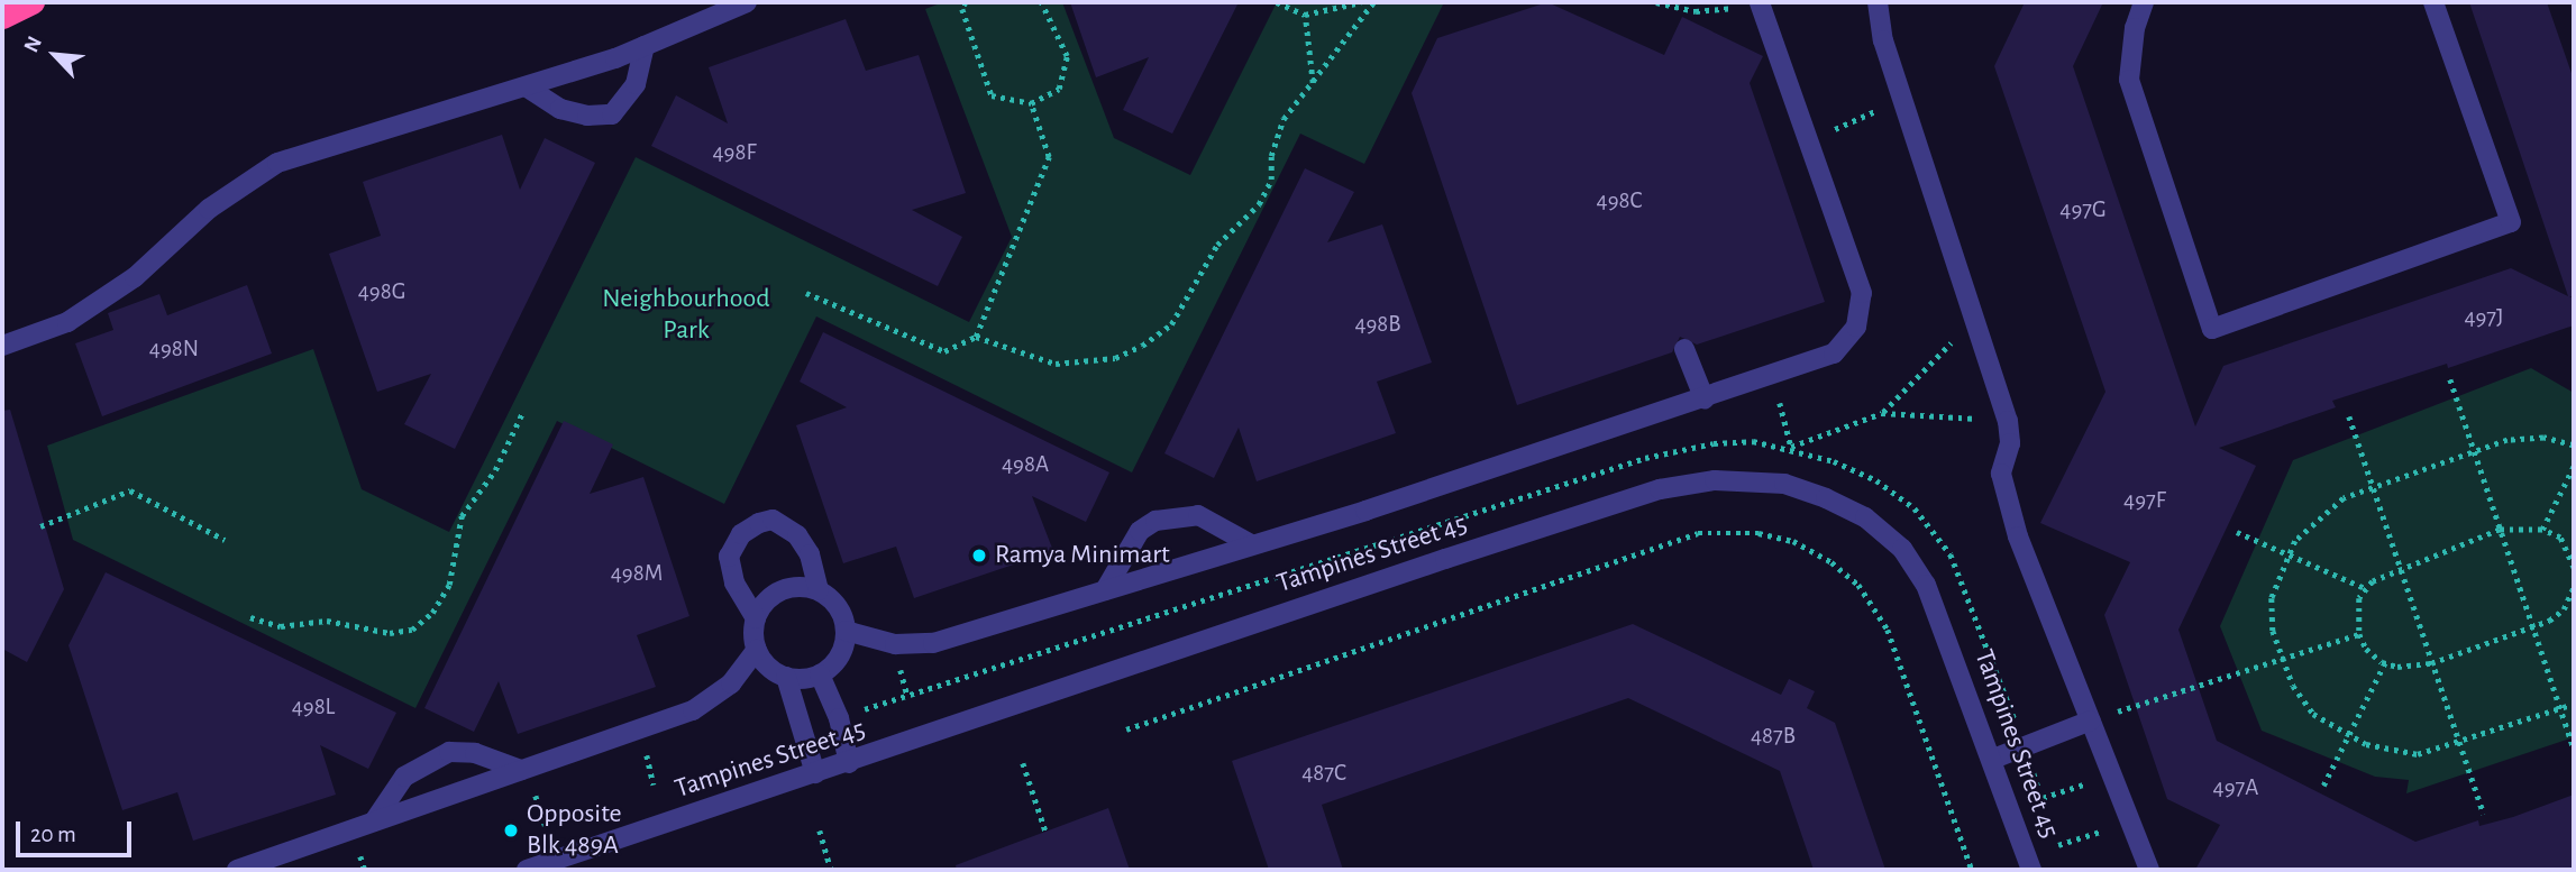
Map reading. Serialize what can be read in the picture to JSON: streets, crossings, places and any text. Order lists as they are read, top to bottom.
{
  "streets": {
    "street": ["Tampines Street 45"]
  },
  "parks": ["Neighbourhood Park"],
  "places": ["Ramya Minimart", "Opposite Blk 489A"],
  "house_numbers": [
    "498F",
    "498C",
    "497G",
    "498G",
    "497J",
    "498B",
    "498N",
    "498A",
    "497F",
    "498M",
    "498L",
    "487B",
    "487C",
    "497A"
  ],
  "scale_bar": "20 m",
  "north": "top left"
}
